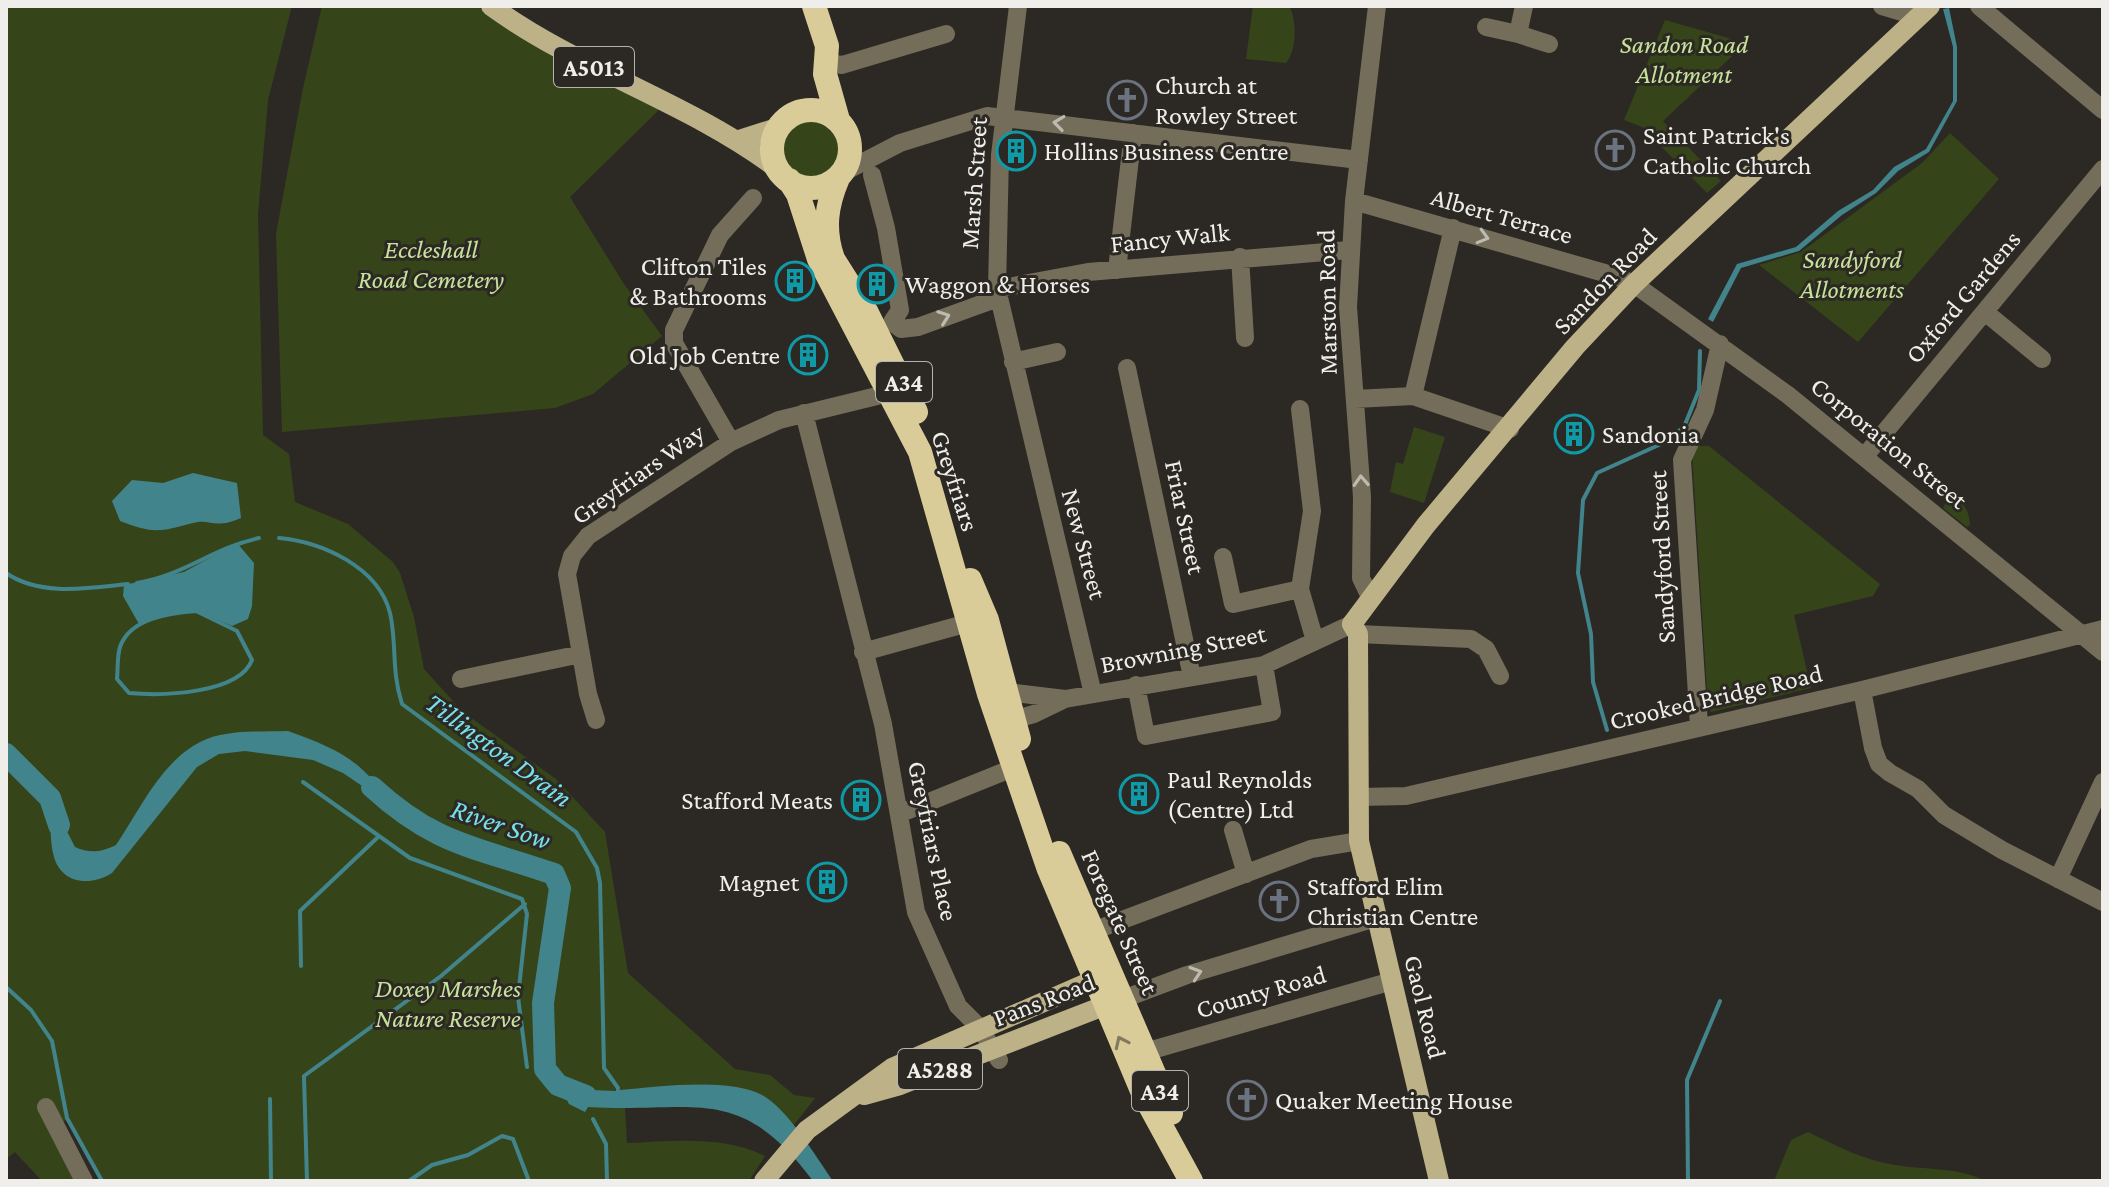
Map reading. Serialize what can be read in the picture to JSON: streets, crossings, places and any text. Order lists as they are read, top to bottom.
{
  "streets": {
    "highway": ["A34", "Greyfriars", "Foregate Street"],
    "main road": [
      "A5013",
      "Sandon Road",
      "Pans Road",
      "Gaol Road",
      "A5288"
    ],
    "street": [
      "Marsh Street",
      "Albert Terrace",
      "Fancy Walk",
      "Oxford Gardens",
      "Marston Road",
      "Corporation Street",
      "Greyfriars Way",
      "Friar Street",
      "New Street",
      "Sandyford Street",
      "Browning Street",
      "Crooked Bridge Road",
      "Greyfriars Place",
      "County Road"
    ]
  },
  "crossings": [
    ["A5013", "A34"],
    ["A5013", "Greyfriars"],
    ["Marsh Street", "Fancy Walk"],
    ["Marsh Street", "New Street"],
    ["Albert Terrace", "Sandon Road"],
    ["Albert Terrace", "Marston Road"],
    ["Albert Terrace", "Corporation Street"],
    ["Fancy Walk", "Marston Road"],
    ["Fancy Walk", "Greyfriars"],
    ["Sandon Road", "Marston Road"],
    ["Sandon Road", "Corporation Street"],
    ["Sandon Road", "Browning Street"],
    ["Sandon Road", "Gaol Road"],
    ["Oxford Gardens", "Corporation Street"],
    ["A34", "Greyfriars"],
    ["Corporation Street", "Sandyford Street"],
    ["Corporation Street", "Crooked Bridge Road"],
    ["Greyfriars Way", "Greyfriars Place"],
    ["Greyfriars", "Browning Street"],
    ["Greyfriars", "Foregate Street"],
    ["Friar Street", "Browning Street"],
    ["New Street", "Browning Street"],
    ["Sandyford Street", "Crooked Bridge Road"],
    ["Browning Street", "Foregate Street"],
    ["Browning Street", "Gaol Road"],
    ["Crooked Bridge Road", "Gaol Road"],
    ["Greyfriars Place", "Pans Road"],
    ["Foregate Street", "County Road"],
    ["Foregate Street", "Pans Road"],
    ["County Road", "Gaol Road"]
  ],
  "one_way": ["Albert Terrace"],
  "water": ["Tillington Drain", "River Sow"],
  "parks": [
    "Sandon Road Allotment",
    "Eccleshall Road Cemetery",
    "Sandyford Allotments",
    "Doxey Marshes Nature Reserve"
  ],
  "places": {
    "church": [
      "Church at Rowley Street",
      "Saint Patrick's Catholic Church",
      "Stafford Elim Christian Centre",
      "Quaker Meeting House"
    ],
    "building": [
      "Hollins Business Centre",
      "Clifton Tiles & Bathrooms",
      "Waggon & Horses",
      "Old Job Centre",
      "Sandonia",
      "Paul Reynolds (Centre) Ltd",
      "Stafford Meats",
      "Magnet"
    ]
  }
}
